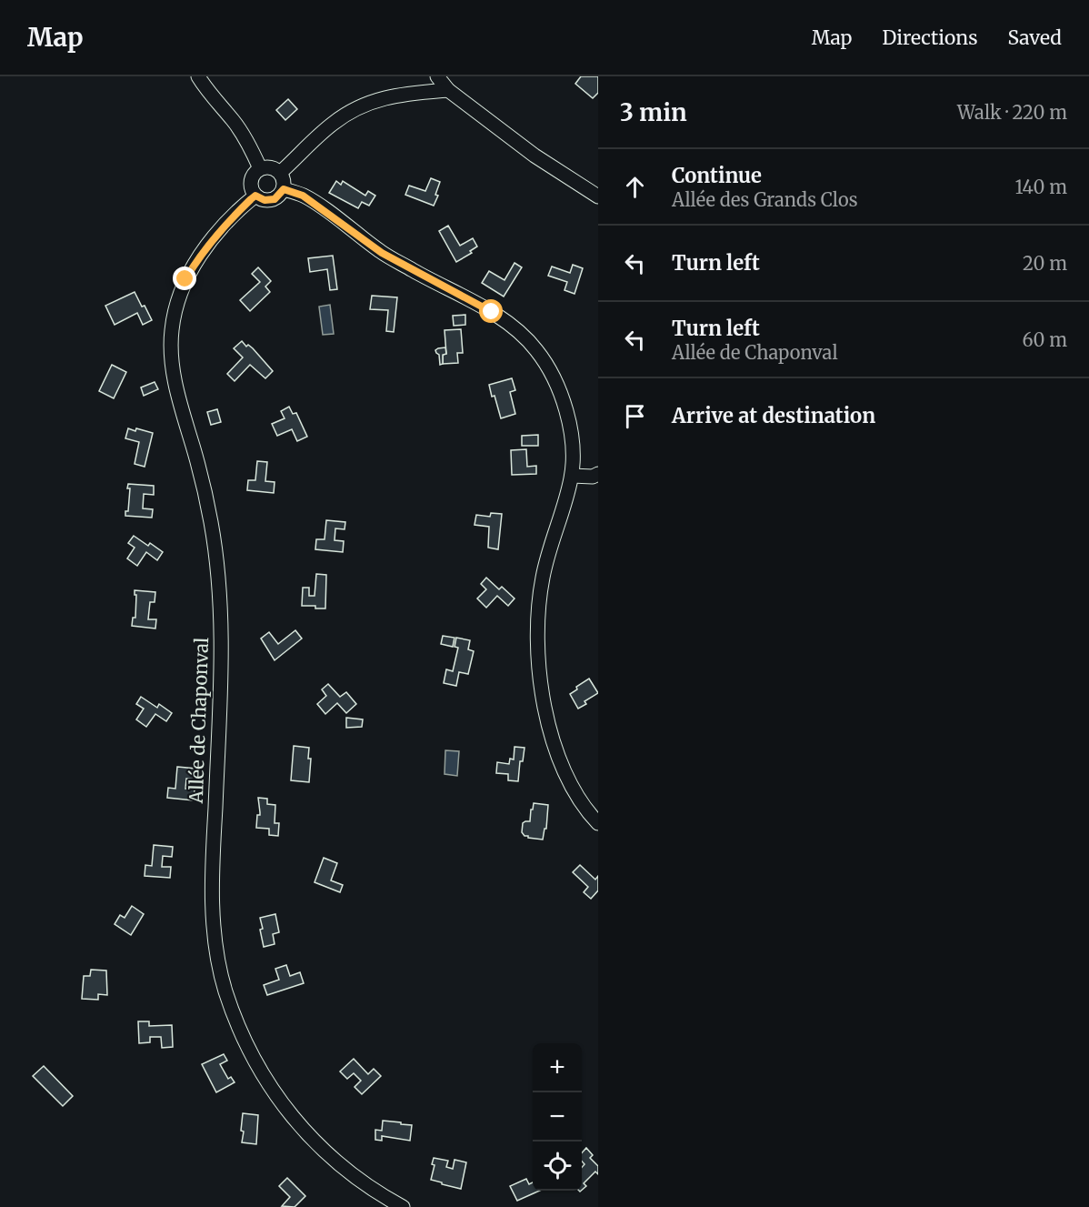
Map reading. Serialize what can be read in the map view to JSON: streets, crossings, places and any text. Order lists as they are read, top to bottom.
{
  "streets": {
    "street": ["Allée de Chaponval"]
  },
  "page": {
    "header": "Map",
    "nav": ["Map", "Directions", "Saved"],
    "heading": ["3 min", "Walk · 220 m"],
    "list": [
      ["Continue", "Allée des Grands Clos", "140 m"],
      ["Turn left", "20 m"],
      ["Turn left", "Allée de Chaponval", "60 m"],
      "Arrive at destination"
    ],
    "map_buttons": ["+", "−"]
  }
}
